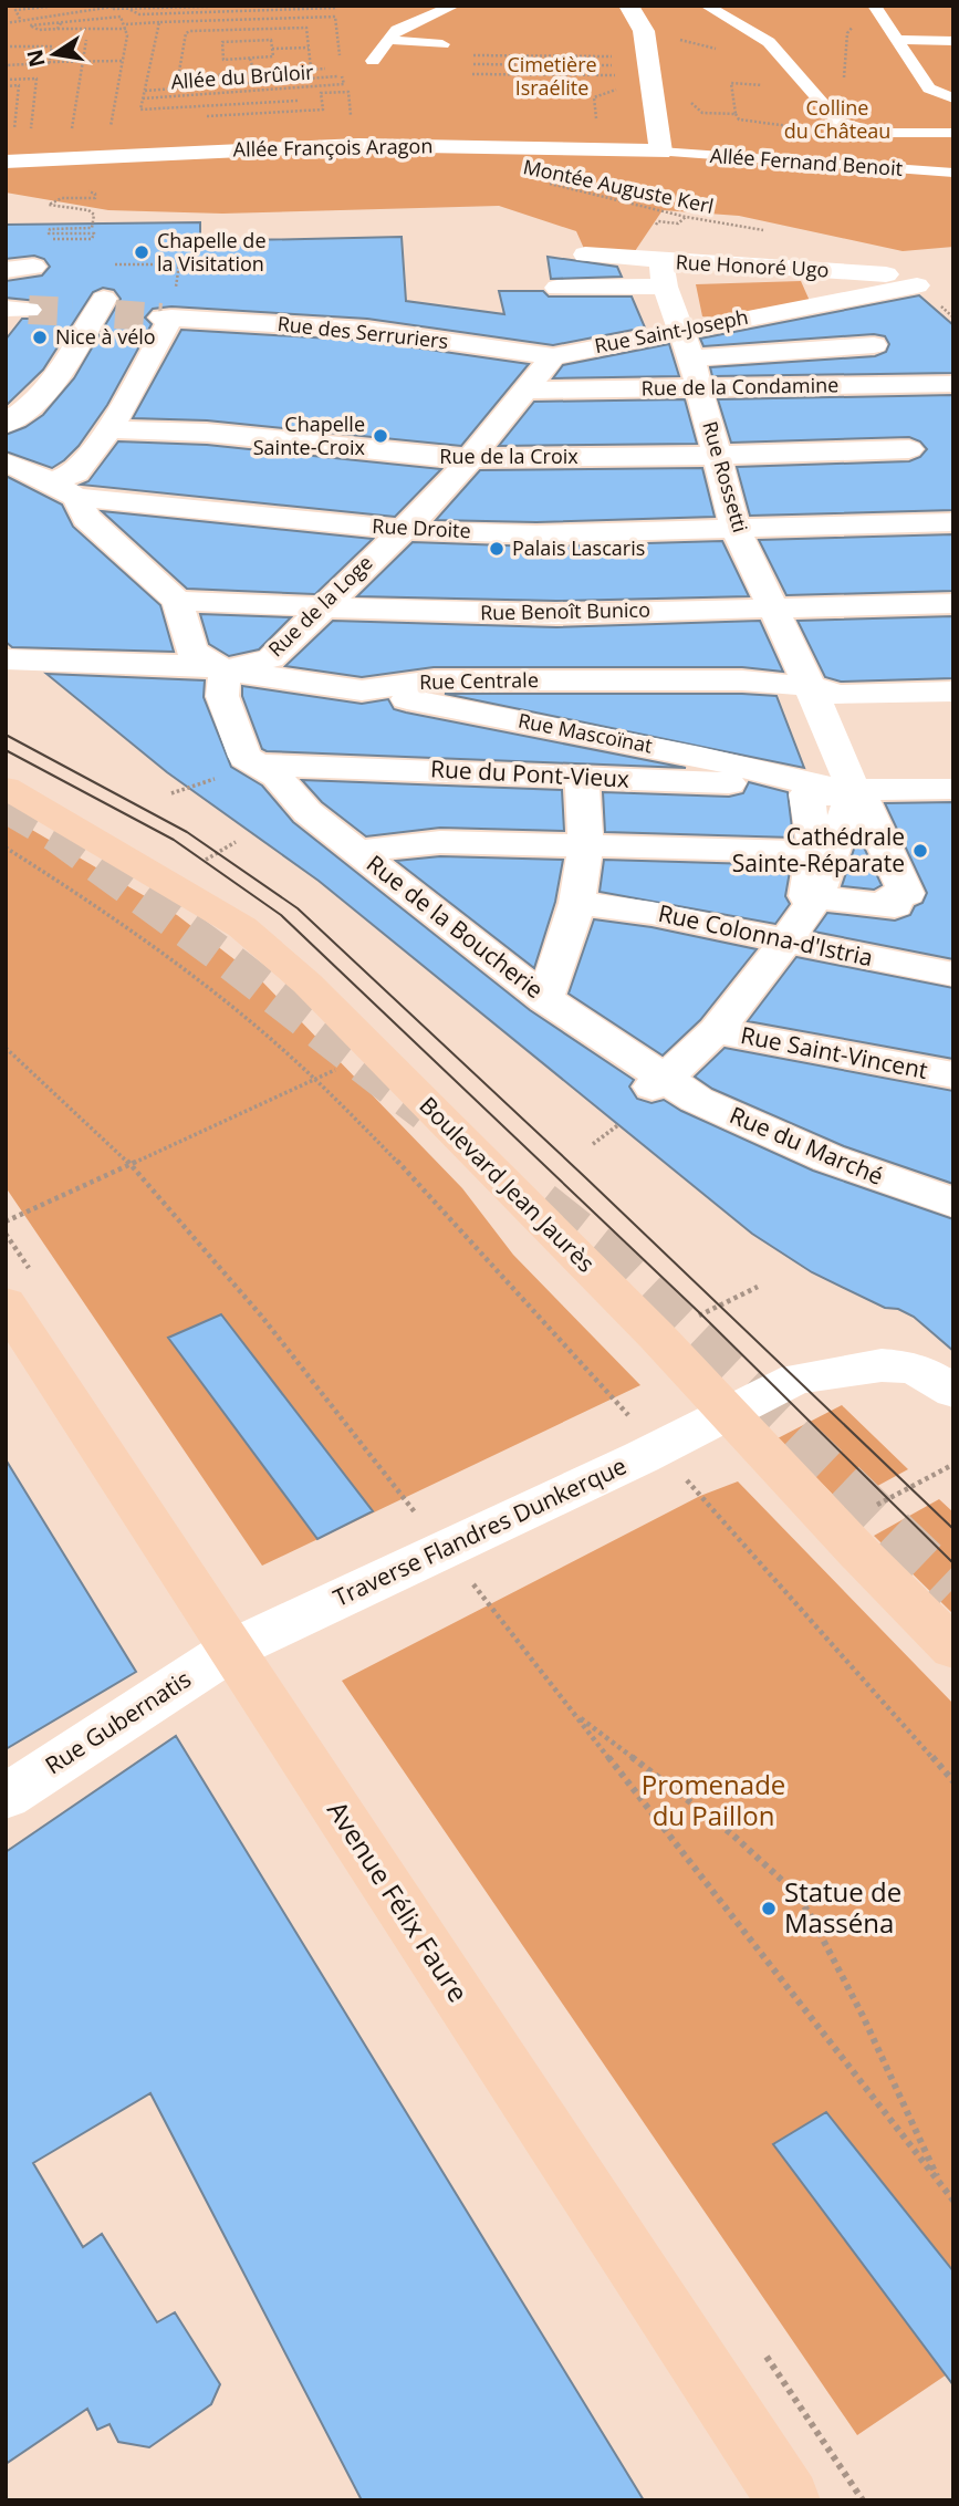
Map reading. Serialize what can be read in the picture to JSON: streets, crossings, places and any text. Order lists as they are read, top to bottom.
{
  "streets": {
    "main road": ["Boulevard Jean Jaurès", "Avenue Félix Faure"],
    "street": [
      "Allée François Aragon",
      "Rue Honoré Ugo",
      "Rue Saint-Joseph",
      "Rue des Serruriers",
      "Rue de la Condamine",
      "Rue de la Croix",
      "Rue Rossetti",
      "Rue Droite",
      "Rue de la Loge",
      "Rue Benoît Bunico",
      "Rue Centrale",
      "Rue Mascoïnat",
      "Rue du Pont-Vieux",
      "Rue de la Boucherie",
      "Rue Colonna-d'Istria",
      "Rue Saint-Vincent",
      "Rue du Marché",
      "Traverse Flandres Dunkerque",
      "Rue Gubernatis"
    ],
    "lane": ["Allée Fernand Benoit"],
    "path": ["Allée du Brûloir", "Montée Auguste Kerl"]
  },
  "crossings": [
    ["Allée François Aragon", "Allée Fernand Benoit"],
    ["Rue Honoré Ugo", "Rue Saint-Joseph"],
    ["Rue Honoré Ugo", "Rue Rossetti"],
    ["Rue Saint-Joseph", "Rue des Serruriers"],
    ["Rue Saint-Joseph", "Rue Rossetti"],
    ["Rue des Serruriers", "Rue de la Croix"],
    ["Rue de la Condamine", "Rue Rossetti"],
    ["Rue de la Croix", "Rue Rossetti"],
    ["Rue de la Croix", "Rue de la Loge"],
    ["Rue Rossetti", "Rue Droite"],
    ["Rue Rossetti", "Rue Benoît Bunico"],
    ["Rue Rossetti", "Rue Centrale"],
    ["Rue Droite", "Rue de la Loge"],
    ["Rue de la Loge", "Rue Benoît Bunico"],
    ["Rue de la Loge", "Rue Centrale"],
    ["Rue Centrale", "Rue Mascoïnat"],
    ["Rue Mascoïnat", "Rue du Pont-Vieux"],
    ["Rue du Pont-Vieux", "Rue de la Boucherie"],
    ["Rue de la Boucherie", "Rue du Marché"],
    ["Boulevard Jean Jaurès", "Traverse Flandres Dunkerque"],
    ["Traverse Flandres Dunkerque", "Rue Gubernatis"],
    ["Traverse Flandres Dunkerque", "Avenue Félix Faure"],
    ["Rue Gubernatis", "Avenue Félix Faure"]
  ],
  "parks": ["Cimetière Israélite", "Colline du Château", "Promenade du Paillon"],
  "places": [
    "Chapelle de la Visitation",
    "Nice à vélo",
    "Chapelle Sainte-Croix",
    "Palais Lascaris",
    "Cathédrale Sainte-Réparate",
    "Statue de Masséna"
  ],
  "north": "left"
}
